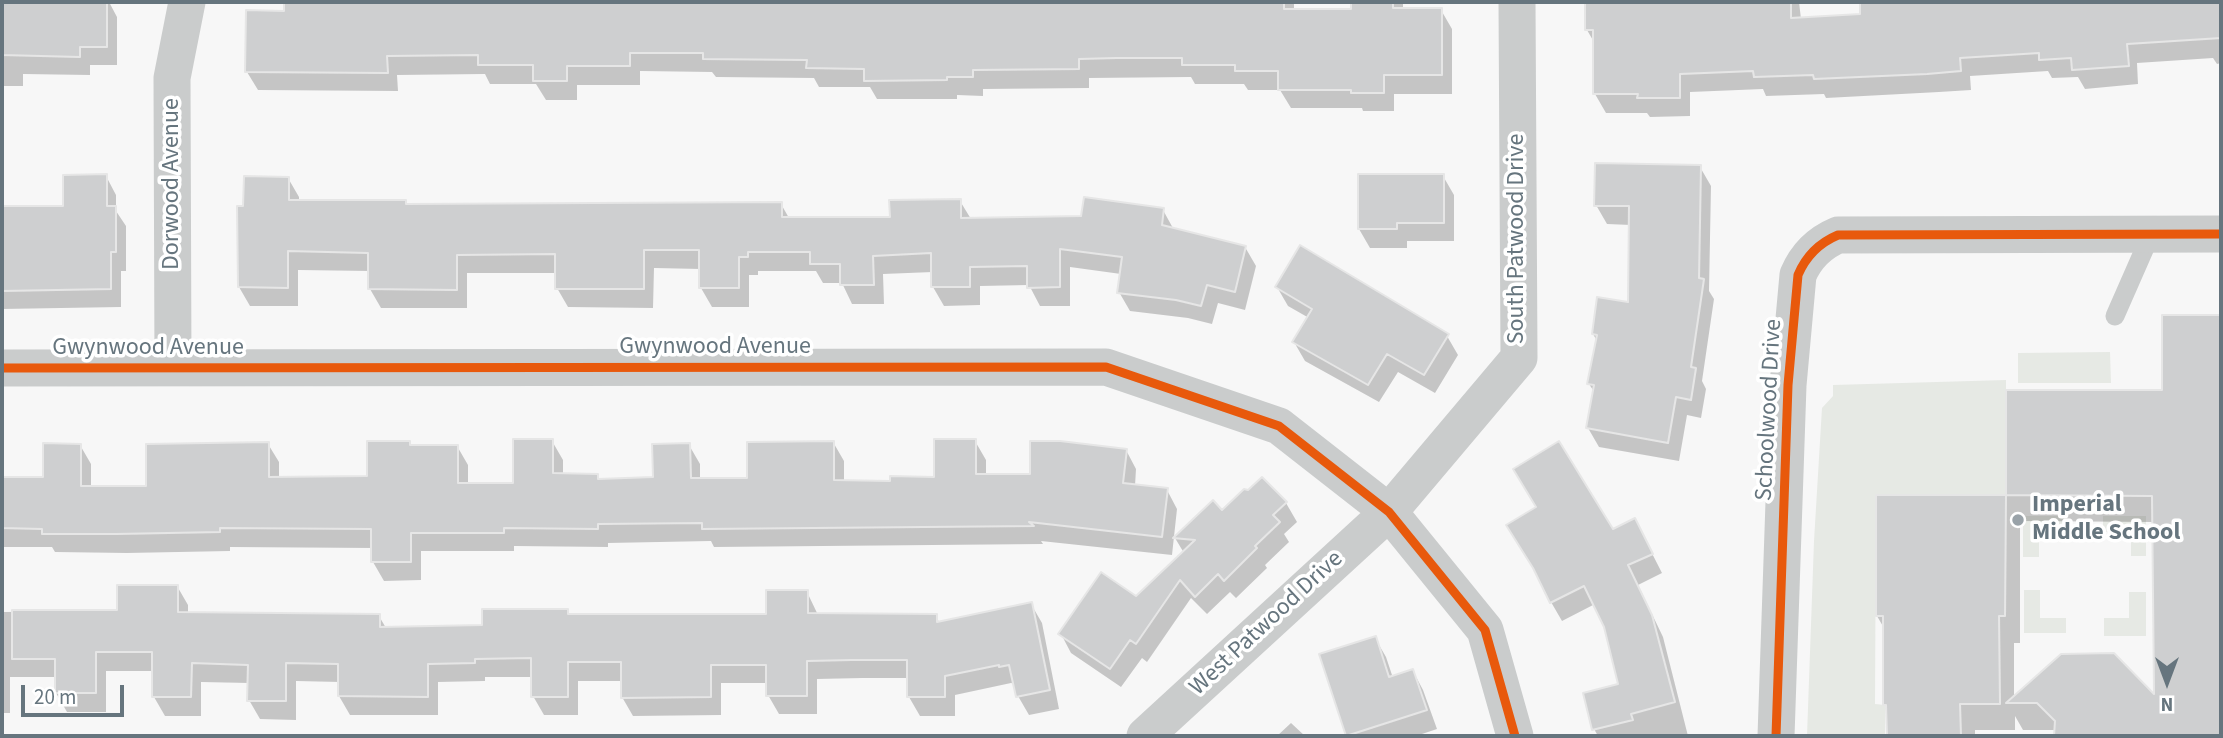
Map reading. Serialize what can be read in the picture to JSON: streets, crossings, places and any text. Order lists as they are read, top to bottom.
{
  "streets": {
    "street": [
      "Dorwood Avenue",
      "South Patwood Drive",
      "Gwynwood Avenue",
      "Schoolwood Drive",
      "West Patwood Drive"
    ]
  },
  "crossings": [
    ["Dorwood Avenue", "Gwynwood Avenue"],
    ["South Patwood Drive", "Gwynwood Avenue"],
    ["South Patwood Drive", "West Patwood Drive"],
    ["Gwynwood Avenue", "West Patwood Drive"]
  ],
  "places": ["Imperial Middle School"],
  "scale_bar": "20 m",
  "north": "bottom"
}
